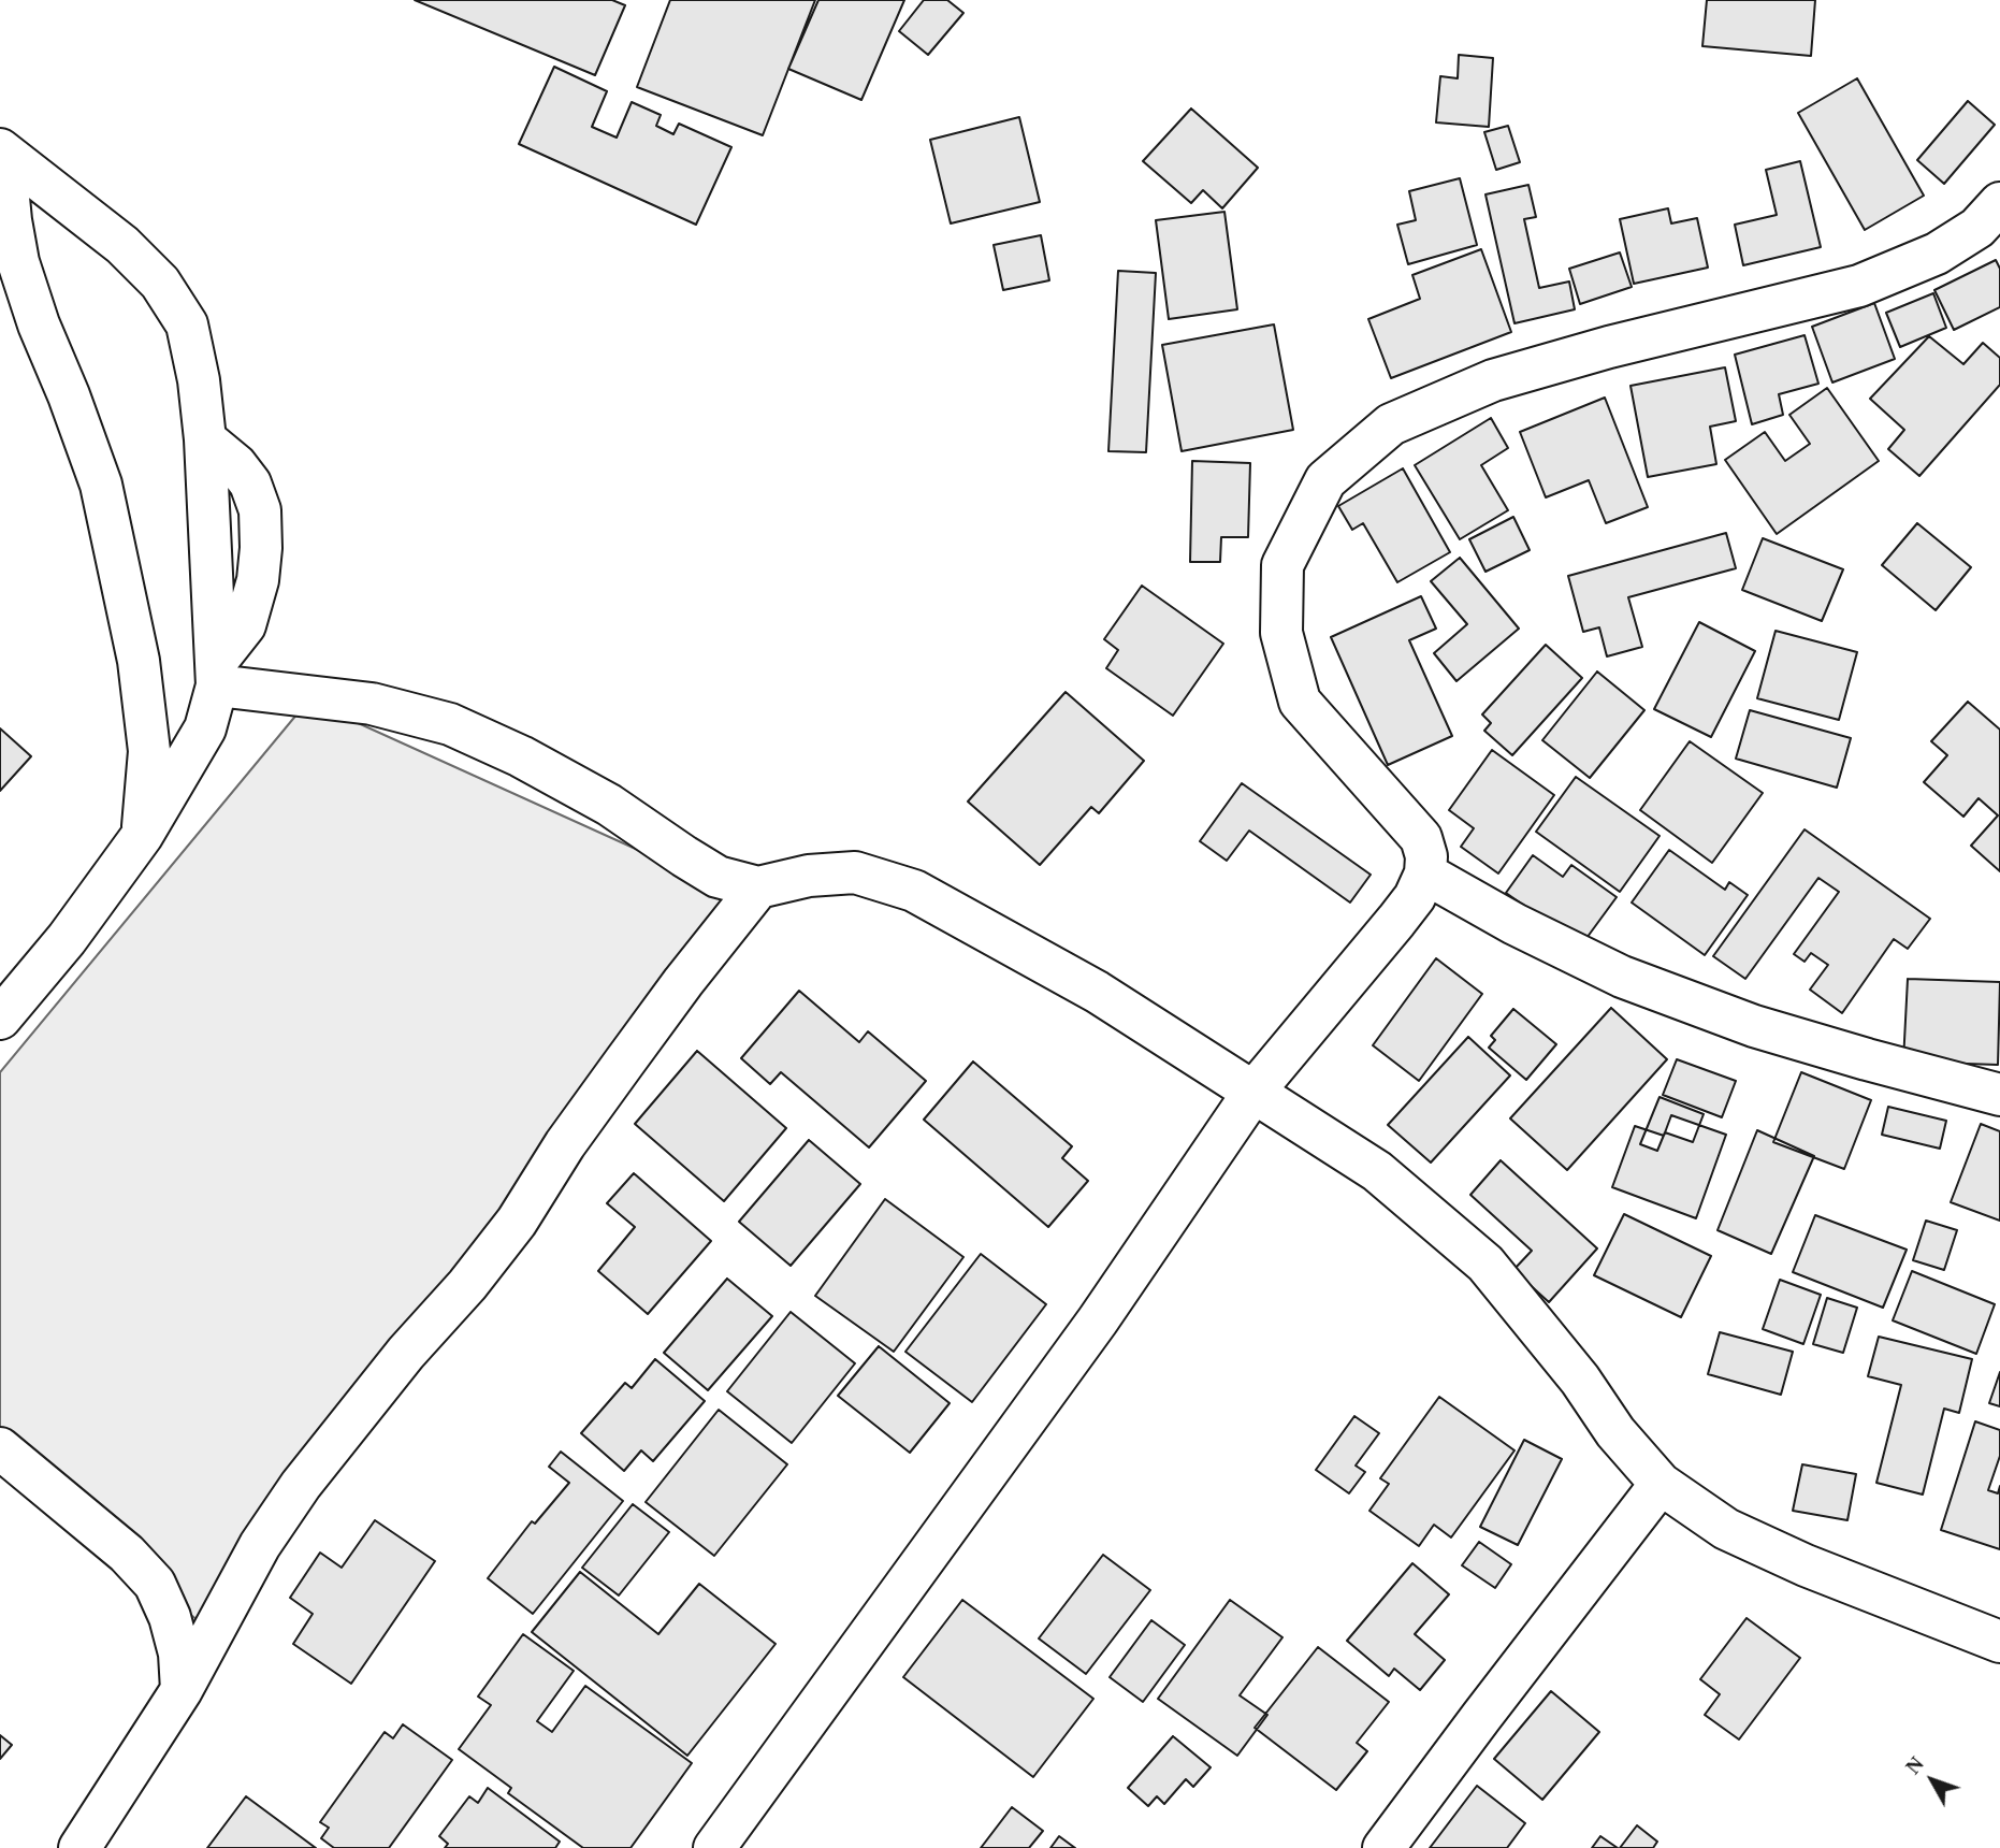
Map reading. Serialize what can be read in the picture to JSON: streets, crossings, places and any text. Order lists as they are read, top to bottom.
{
  "north": "top left"
}
